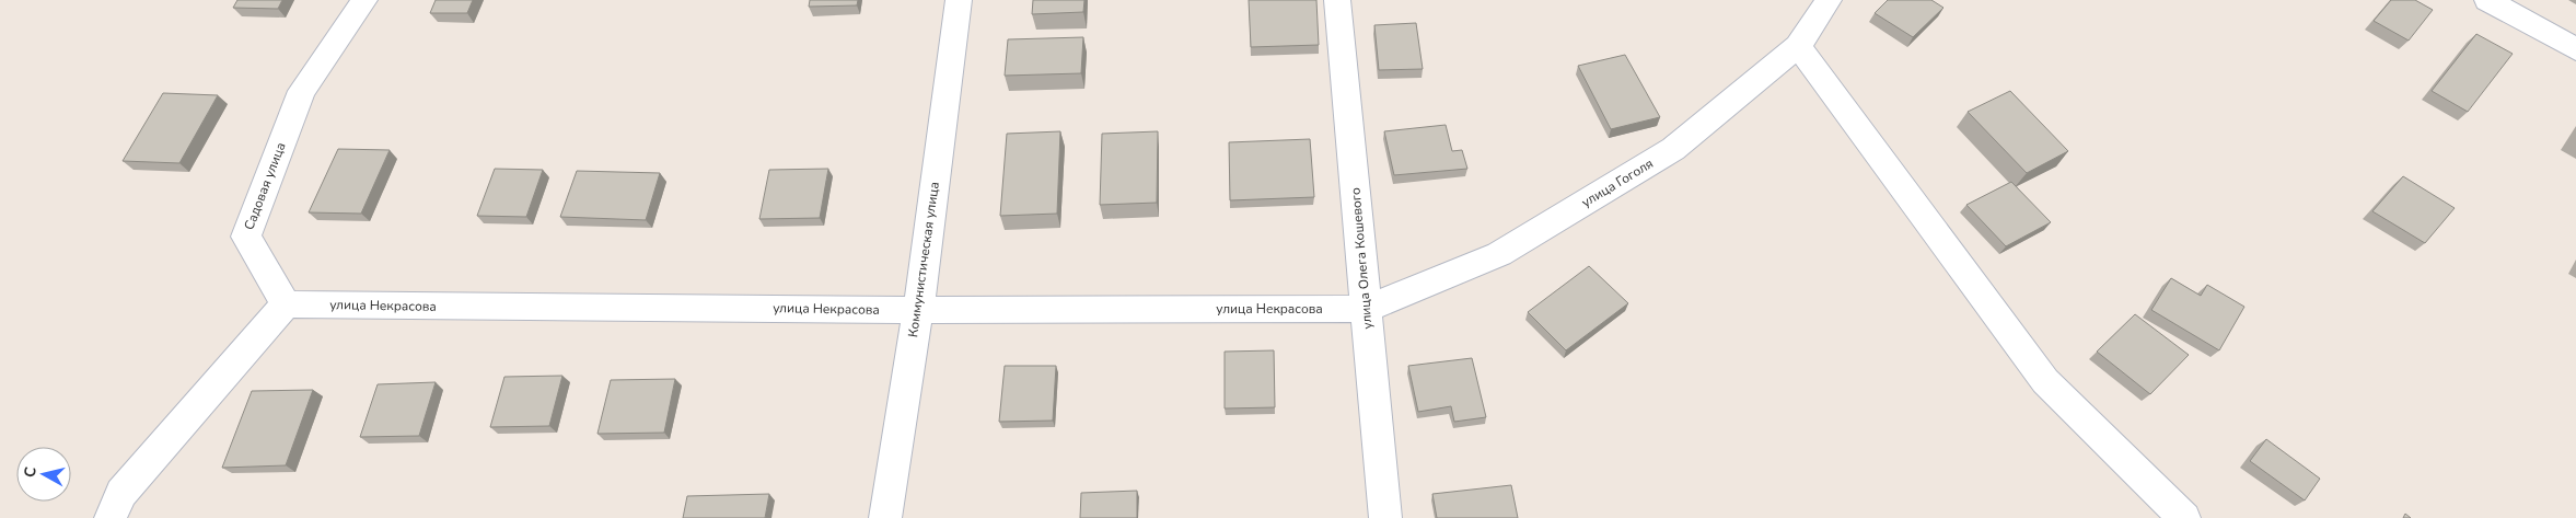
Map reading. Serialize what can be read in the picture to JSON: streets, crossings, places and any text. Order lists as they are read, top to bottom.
{
  "streets": {
    "street": [
      "улица Гоголя",
      "Садовая улица",
      "улица Олега Кошевого",
      "Коммунистическая улица",
      "улица Некрасова"
    ]
  },
  "crossings": [
    ["улица Гоголя", "улица Олега Кошевого"],
    ["улица Гоголя", "улица Некрасова"],
    ["Садовая улица", "улица Некрасова"],
    ["улица Олега Кошевого", "улица Некрасова"],
    ["Коммунистическая улица", "улица Некрасова"]
  ],
  "north": "left"
}
